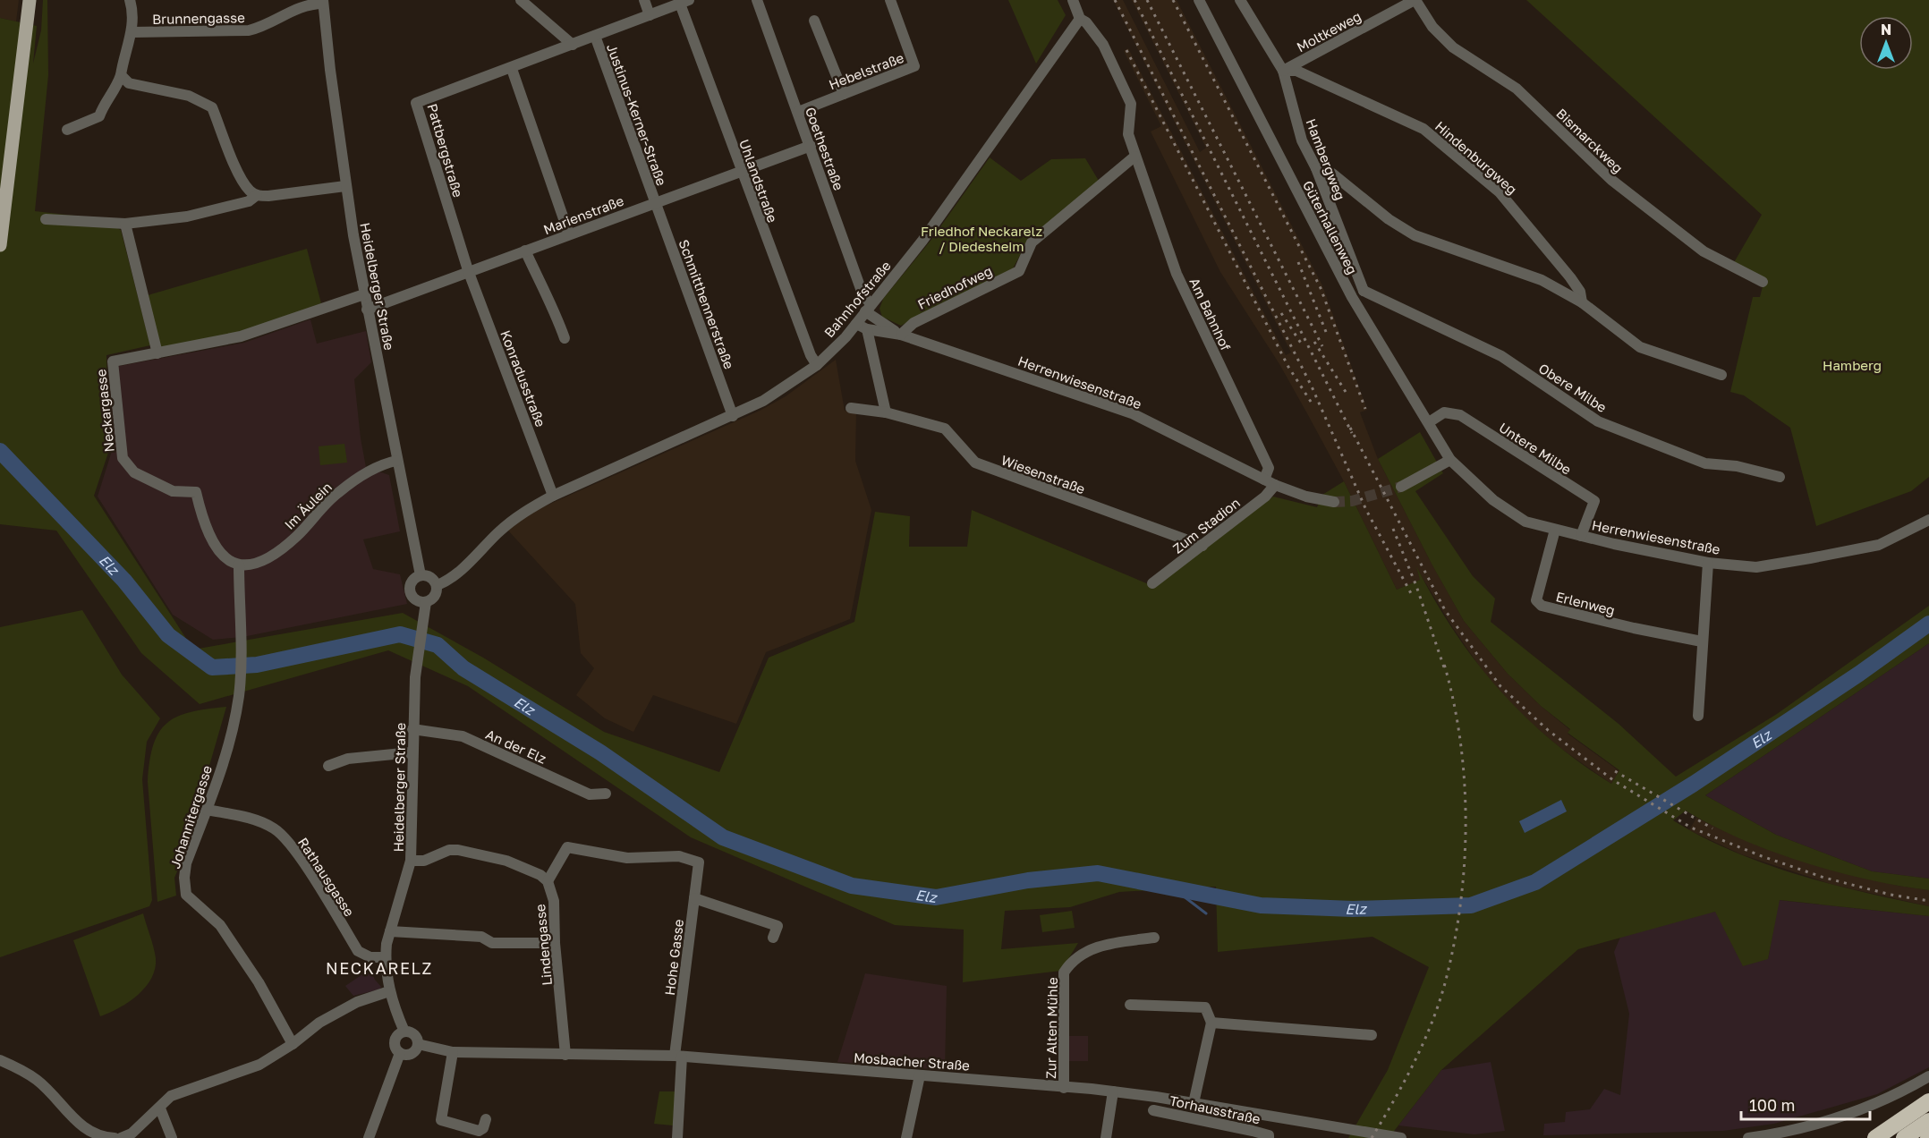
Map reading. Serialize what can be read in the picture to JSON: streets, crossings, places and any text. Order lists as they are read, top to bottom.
{
  "streets": {
    "street": [
      "Brunnengasse",
      "Moltkeweg",
      "Hebelstraße",
      "Justinus-Kerner-Straße",
      "Bismarckweg",
      "Goethestraße",
      "Pattbergstraße",
      "Hindenburgweg",
      "Hambergweg",
      "Uhlandstraße",
      "Marienstraße",
      "Güterhallenweg",
      "Heidelberger Straße",
      "Friedhofweg",
      "Bahnhofstraße",
      "Schmitthennerstraße",
      "Am Bahnhof",
      "Konradusstraße",
      "Herrenwiesenstraße",
      "Obere Milbe",
      "Neckargasse",
      "Untere Milbe",
      "Wiesenstraße",
      "Im Äulein",
      "Zum Stadion",
      "Erlenweg",
      "An der Elz",
      "Johannitergasse",
      "Rathausgasse",
      "Lindengasse",
      "Hohe Gasse",
      "Zur Alten Mühle",
      "Mosbacher Straße",
      "Torhausstraße"
    ]
  },
  "crossings": [
    ["Brunnengasse", "Heidelberger Straße"],
    ["Moltkeweg", "Bismarckweg"],
    ["Moltkeweg", "Hindenburgweg"],
    ["Moltkeweg", "Hambergweg"],
    ["Hebelstraße", "Goethestraße"],
    ["Justinus-Kerner-Straße", "Pattbergstraße"],
    ["Justinus-Kerner-Straße", "Marienstraße"],
    ["Justinus-Kerner-Straße", "Schmitthennerstraße"],
    ["Goethestraße", "Marienstraße"],
    ["Goethestraße", "Bahnhofstraße"],
    ["Goethestraße", "Herrenwiesenstraße"],
    ["Pattbergstraße", "Uhlandstraße"],
    ["Pattbergstraße", "Marienstraße"],
    ["Pattbergstraße", "Konradusstraße"],
    ["Hindenburgweg", "Hambergweg"],
    ["Hambergweg", "Obere Milbe"],
    ["Uhlandstraße", "Marienstraße"],
    ["Uhlandstraße", "Bahnhofstraße"],
    ["Marienstraße", "Heidelberger Straße"],
    ["Marienstraße", "Schmitthennerstraße"],
    ["Marienstraße", "Konradusstraße"],
    ["Güterhallenweg", "Herrenwiesenstraße"],
    ["Güterhallenweg", "Untere Milbe"],
    ["Heidelberger Straße", "Bahnhofstraße"],
    ["Heidelberger Straße", "Neckargasse"],
    ["Heidelberger Straße", "Im Äulein"],
    ["Heidelberger Straße", "An der Elz"],
    ["Heidelberger Straße", "Rathausgasse"],
    ["Heidelberger Straße", "Mosbacher Straße"],
    ["Friedhofweg", "Am Bahnhof"],
    ["Friedhofweg", "Herrenwiesenstraße"],
    ["Bahnhofstraße", "Schmitthennerstraße"],
    ["Bahnhofstraße", "Am Bahnhof"],
    ["Bahnhofstraße", "Konradusstraße"],
    ["Bahnhofstraße", "Herrenwiesenstraße"],
    ["Am Bahnhof", "Herrenwiesenstraße"],
    ["Herrenwiesenstraße", "Untere Milbe"],
    ["Herrenwiesenstraße", "Zum Stadion"],
    ["Herrenwiesenstraße", "Erlenweg"],
    ["Neckargasse", "Im Äulein"],
    ["Neckargasse", "Johannitergasse"],
    ["Wiesenstraße", "Zum Stadion"],
    ["Im Äulein", "Johannitergasse"],
    ["Johannitergasse", "Rathausgasse"],
    ["Lindengasse", "Hohe Gasse"],
    ["Lindengasse", "Mosbacher Straße"],
    ["Hohe Gasse", "Mosbacher Straße"],
    ["Zur Alten Mühle", "Mosbacher Straße"]
  ],
  "districts": ["NECKARELZ"],
  "water": ["Elz"],
  "parks": ["Friedhof Neckarelz / Diedesheim", "Hamberg"],
  "scale_bar": "100 m",
  "north": "top"
}
